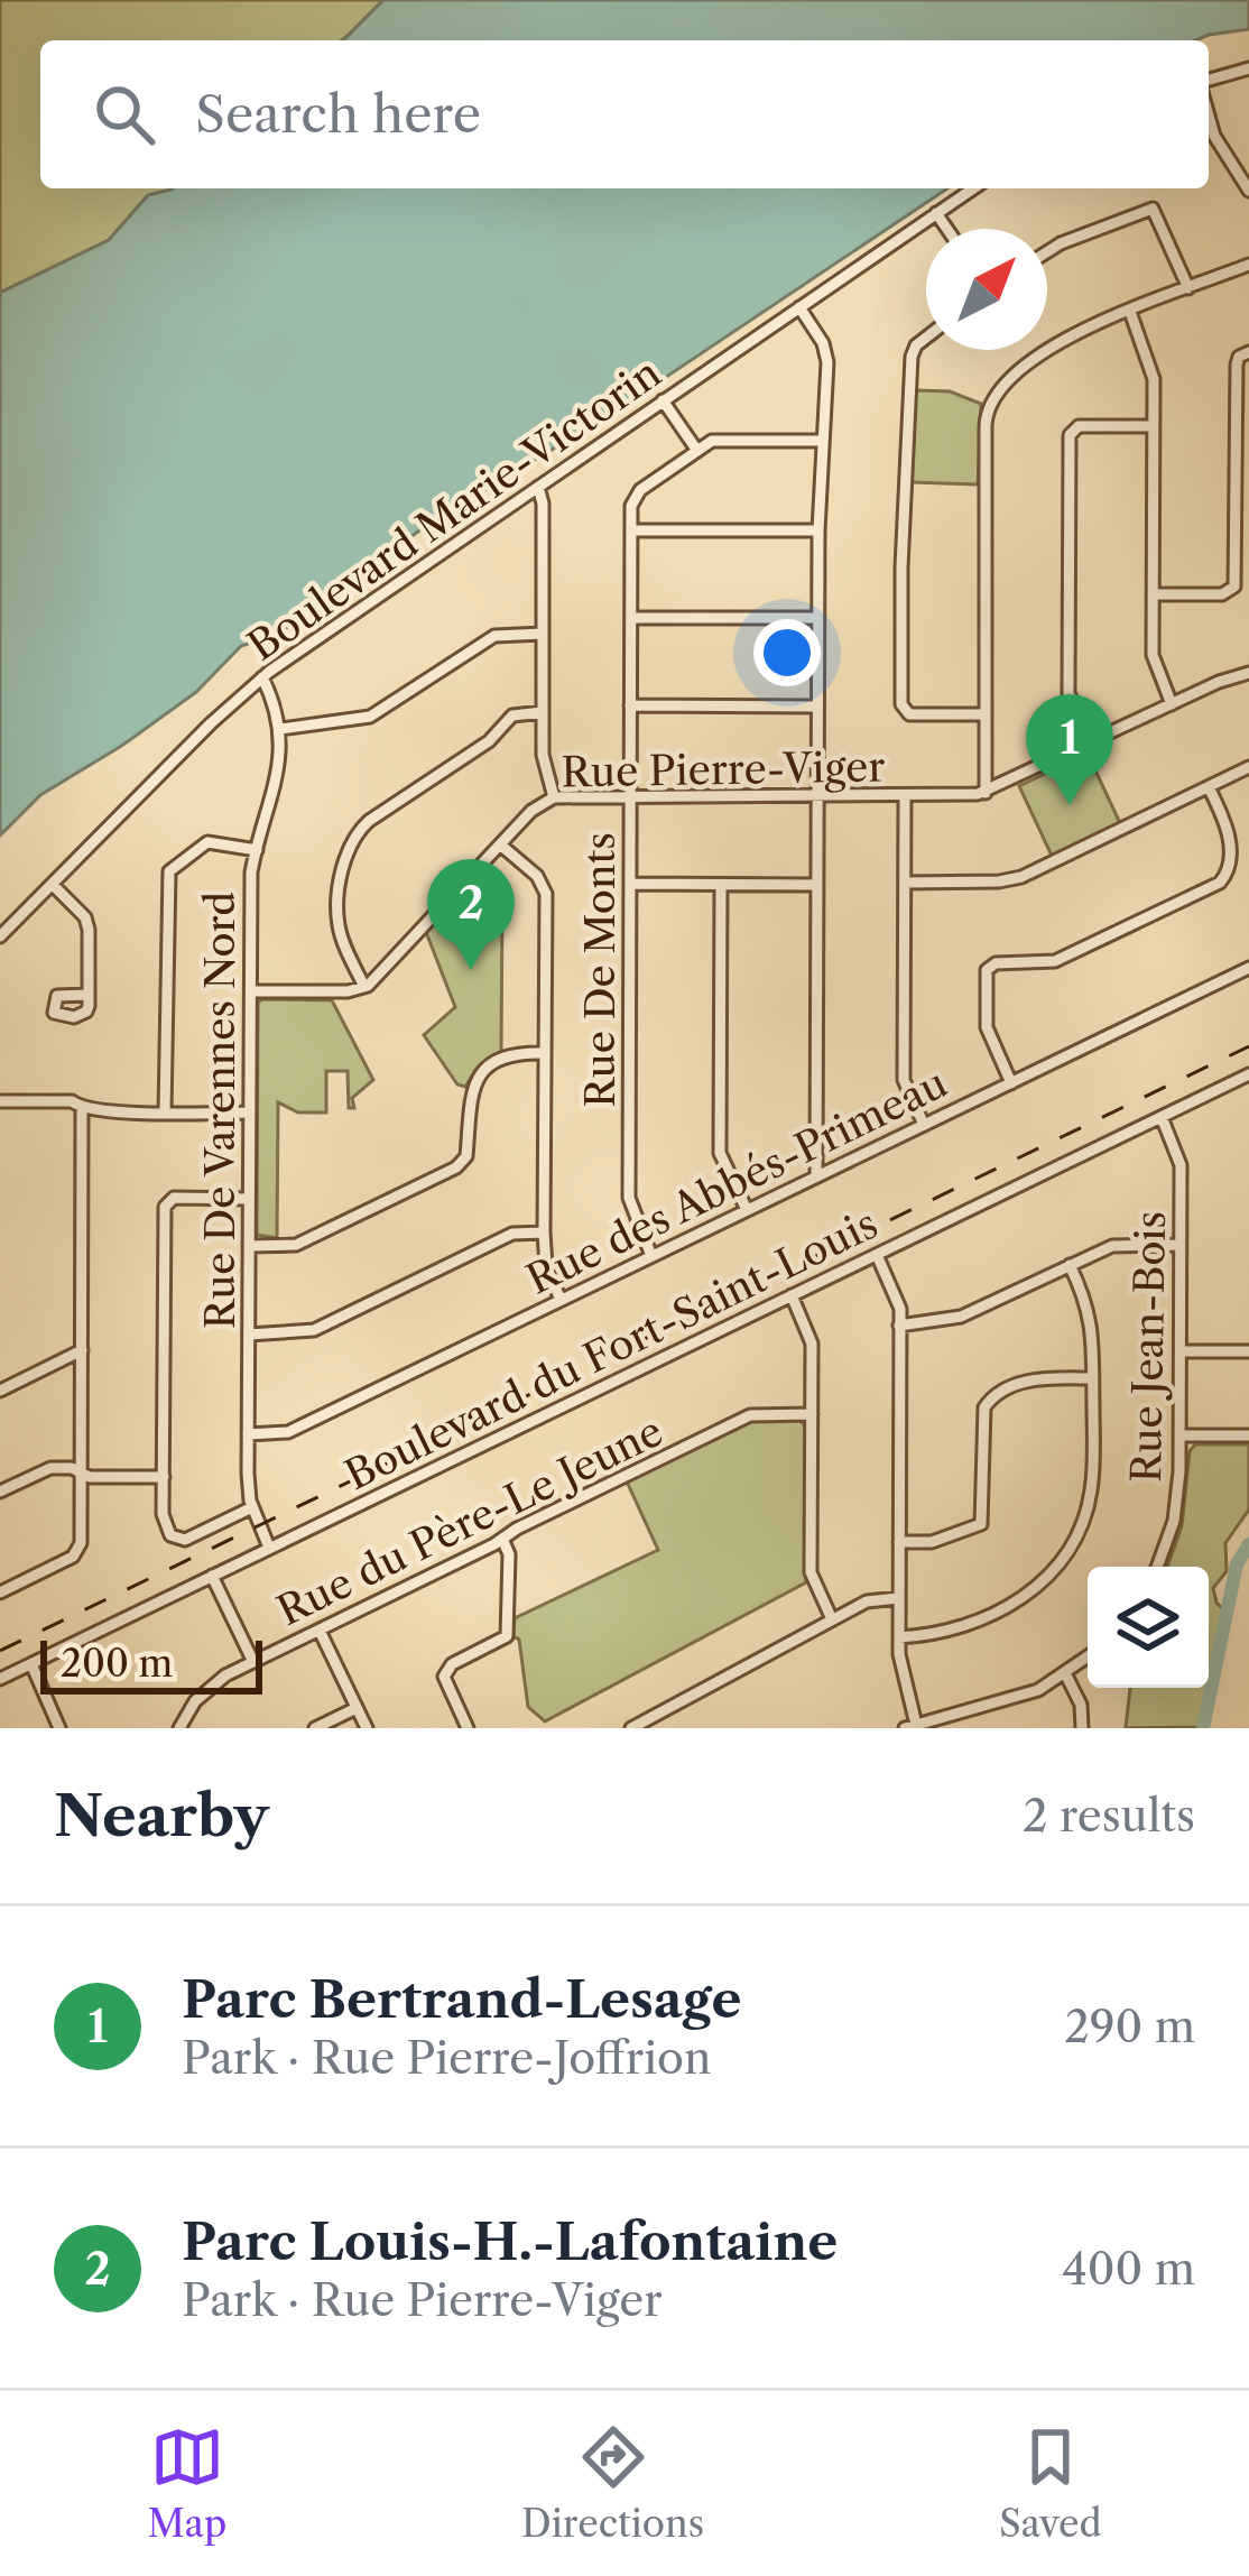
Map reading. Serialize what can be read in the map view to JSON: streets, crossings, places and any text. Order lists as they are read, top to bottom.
{
  "streets": {
    "street": [
      "Boulevard Marie-Victorin",
      "Rue Pierre-Viger",
      "Rue De Monts",
      "Rue De Varennes Nord",
      "Rue des Abbés-Primeau",
      "Rue Jean-Bois",
      "Boulevard du Fort-Saint-Louis",
      "Rue du Père-Le Jeune"
    ]
  },
  "crossings": [
    ["Boulevard Marie-Victorin", "Rue De Varennes Nord"],
    ["Rue Pierre-Viger", "Rue De Monts"],
    ["Rue De Monts", "Rue des Abbés-Primeau"],
    ["Rue De Varennes Nord", "Rue des Abbés-Primeau"],
    ["Rue De Varennes Nord", "Boulevard du Fort-Saint-Louis"],
    ["Rue Jean-Bois", "Boulevard du Fort-Saint-Louis"]
  ],
  "scale_bar": "200 m",
  "north": "top right",
  "page": {
    "search": "Search here",
    "pins": ["1", "2"],
    "scale": "200 m",
    "heading": ["Nearby", "2 results"],
    "list": [
      {
        "mark": "1",
        "name": "Parc Bertrand-Lesage",
        "note": "Park · Rue Pierre-Joffrion",
        "value": "290 m"
      },
      {
        "mark": "2",
        "name": "Parc Louis-H.-Lafontaine",
        "note": "Park · Rue Pierre-Viger",
        "value": "400 m"
      }
    ],
    "nav": ["Map", "Directions", "Saved"]
  }
}
